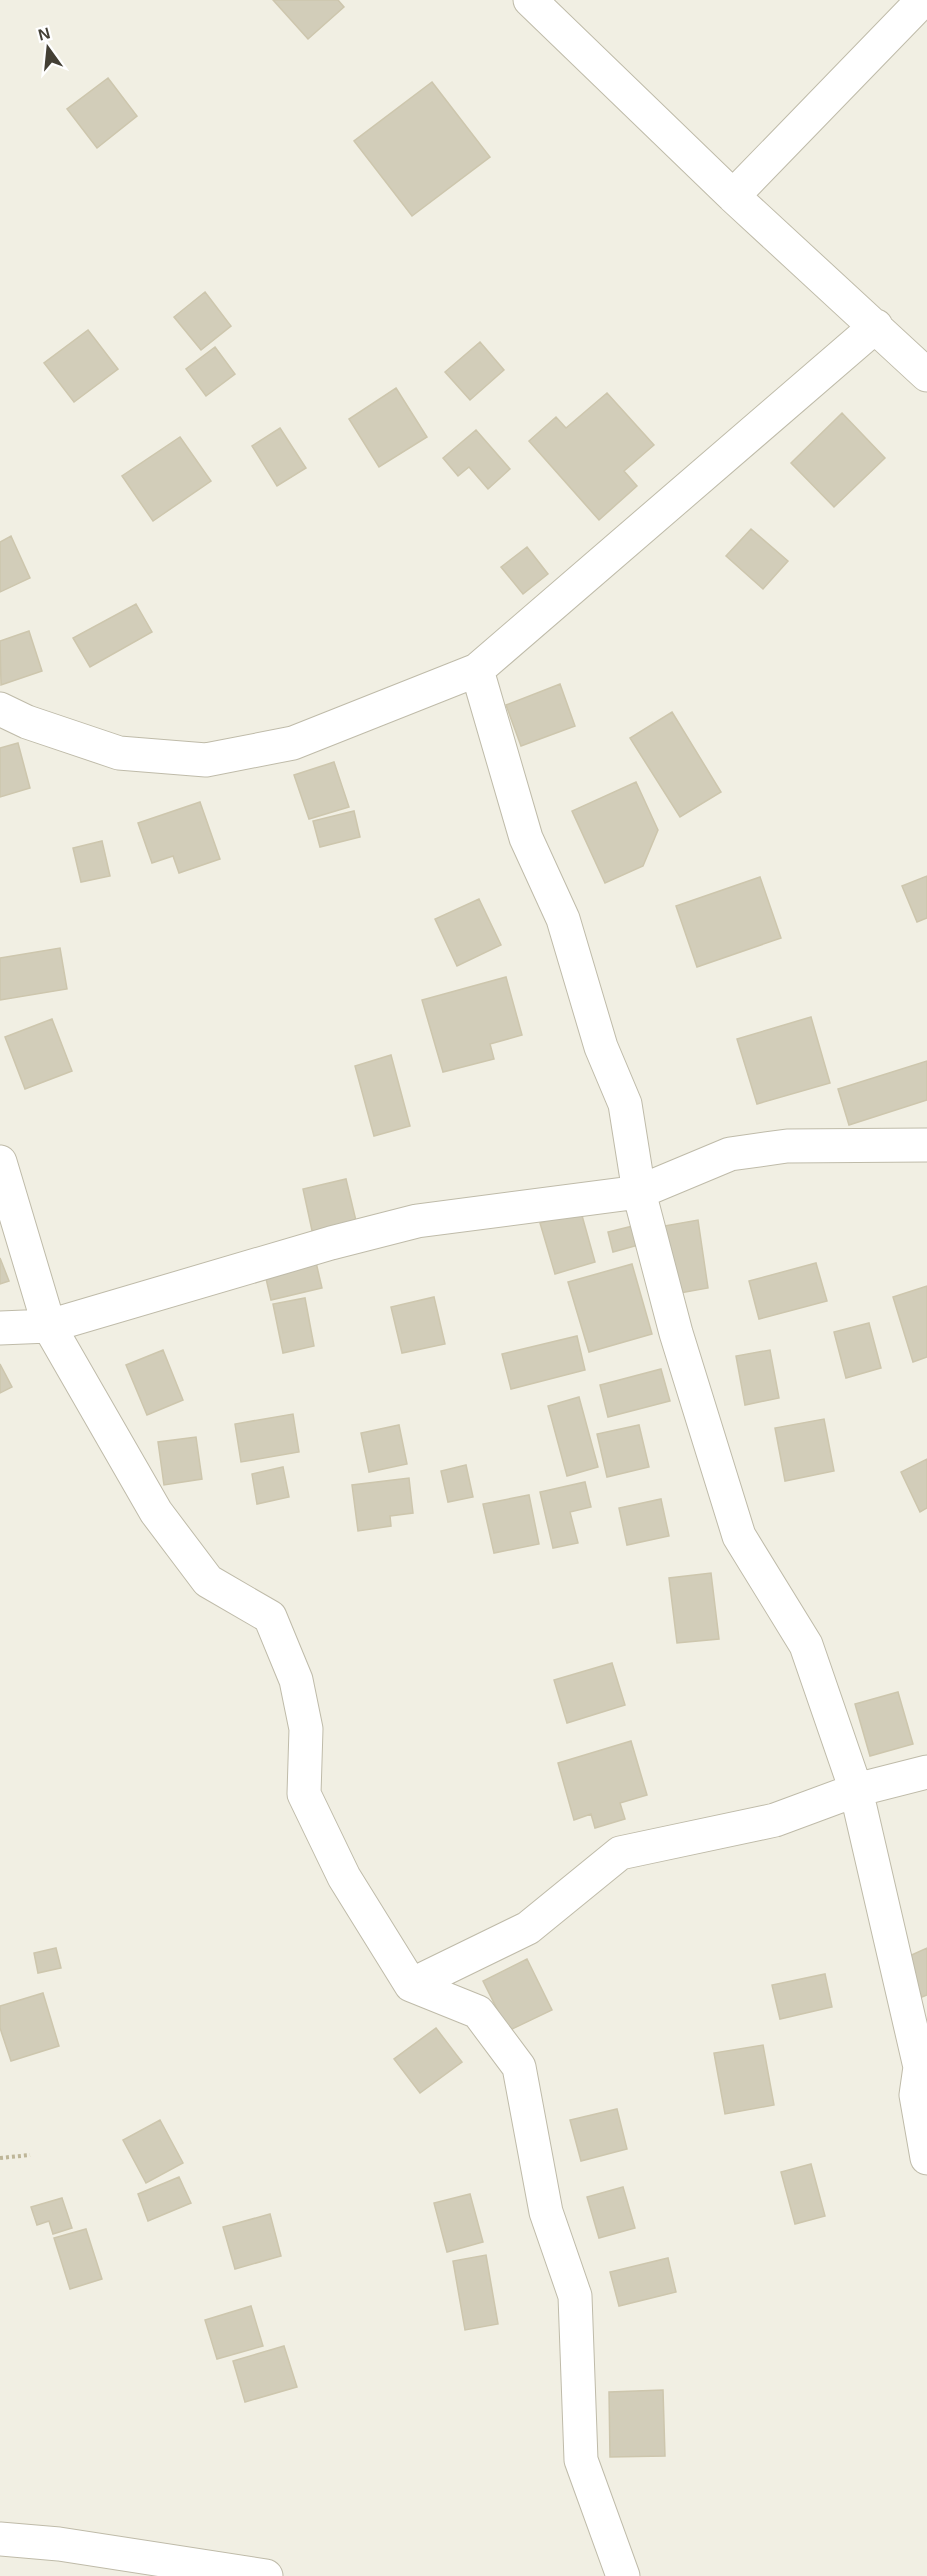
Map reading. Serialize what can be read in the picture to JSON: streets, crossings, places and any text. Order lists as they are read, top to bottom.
{
  "north": "top"
}
